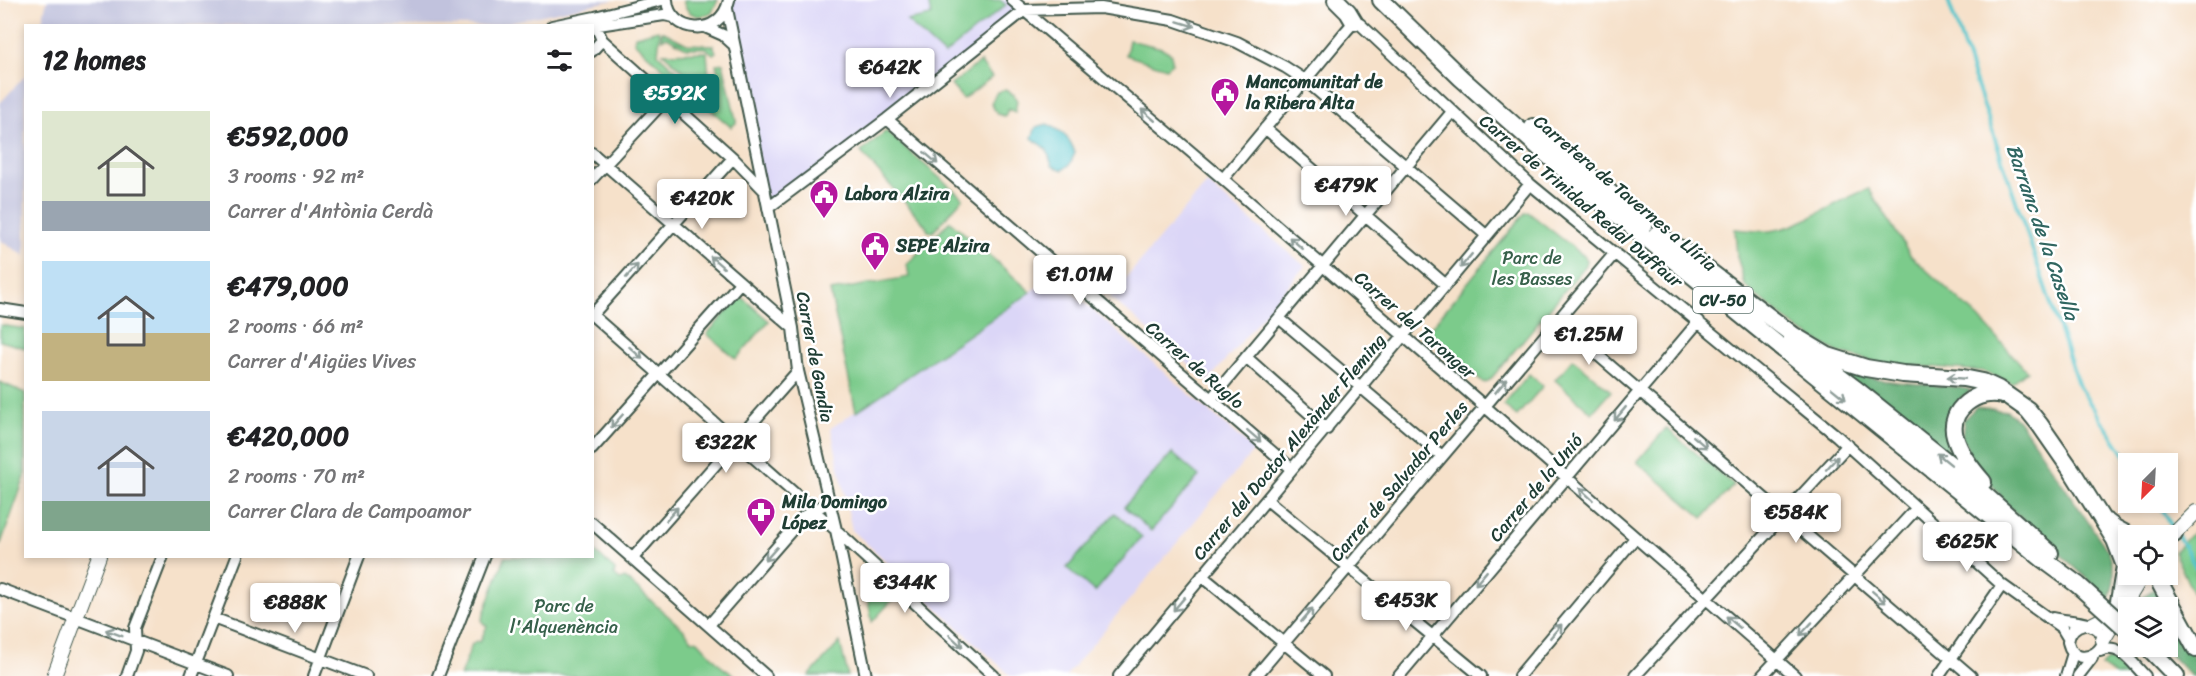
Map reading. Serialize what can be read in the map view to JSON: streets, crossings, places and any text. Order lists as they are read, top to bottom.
{
  "streets": {
    "main road": ["Carretera de Tavernes a Llíria", "CV-50"],
    "street": [
      "Carrer de Trinidad Redal Duffaur",
      "Carrer del Taronger",
      "Carrer de Gandia",
      "Carrer de Ruglo",
      "Carrer del Doctor Alexànder Fleming",
      "Carrer de Salvador Perles",
      "Carrer de la Unió"
    ]
  },
  "crossings": [
    ["Carrer de Trinidad Redal Duffaur", "Carrer del Doctor Alexànder Fleming"],
    ["Carrer de Trinidad Redal Duffaur", "Carrer de Salvador Perles"],
    ["Carrer de Trinidad Redal Duffaur", "Carrer de la Unió"],
    ["Carrer del Taronger", "Carrer del Doctor Alexànder Fleming"],
    ["Carrer del Taronger", "Carrer de Salvador Perles"],
    ["Carrer del Taronger", "Carrer de la Unió"],
    ["Carrer de Ruglo", "Carrer del Doctor Alexànder Fleming"]
  ],
  "one_way": ["Carrer del Taronger", "Carrer de Ruglo", "Carrer de Salvador Perles"],
  "water": ["Barranc de la Casella"],
  "parks": ["Parc de les Basses", "Parc de l'Alquenència"],
  "places": {
    "public building": ["Mancomunitat de la Ribera Alta", "Labora Alzira", "SEPE Alzira"],
    "pharmacy": ["Mila Domingo López"]
  },
  "north": "bottom left",
  "page": {
    "heading": "12 homes",
    "price": [
      "€642K",
      "€592K",
      "€479K",
      "€420K",
      "€1.01M",
      "€1.25M",
      "€322K",
      "€584K",
      "€625K",
      "€344K",
      "€453K",
      "€888K"
    ],
    "list": [
      {
        "name": "€592,000",
        "note": "3 rooms · 92 m² · Carrer d'Antònia Cerdà"
      },
      {
        "name": "€479,000",
        "note": "2 rooms · 66 m² · Carrer d'Aigües Vives"
      },
      {
        "name": "€420,000",
        "note": "2 rooms · 70 m² · Carrer Clara de Campoamor"
      }
    ]
  }
}
